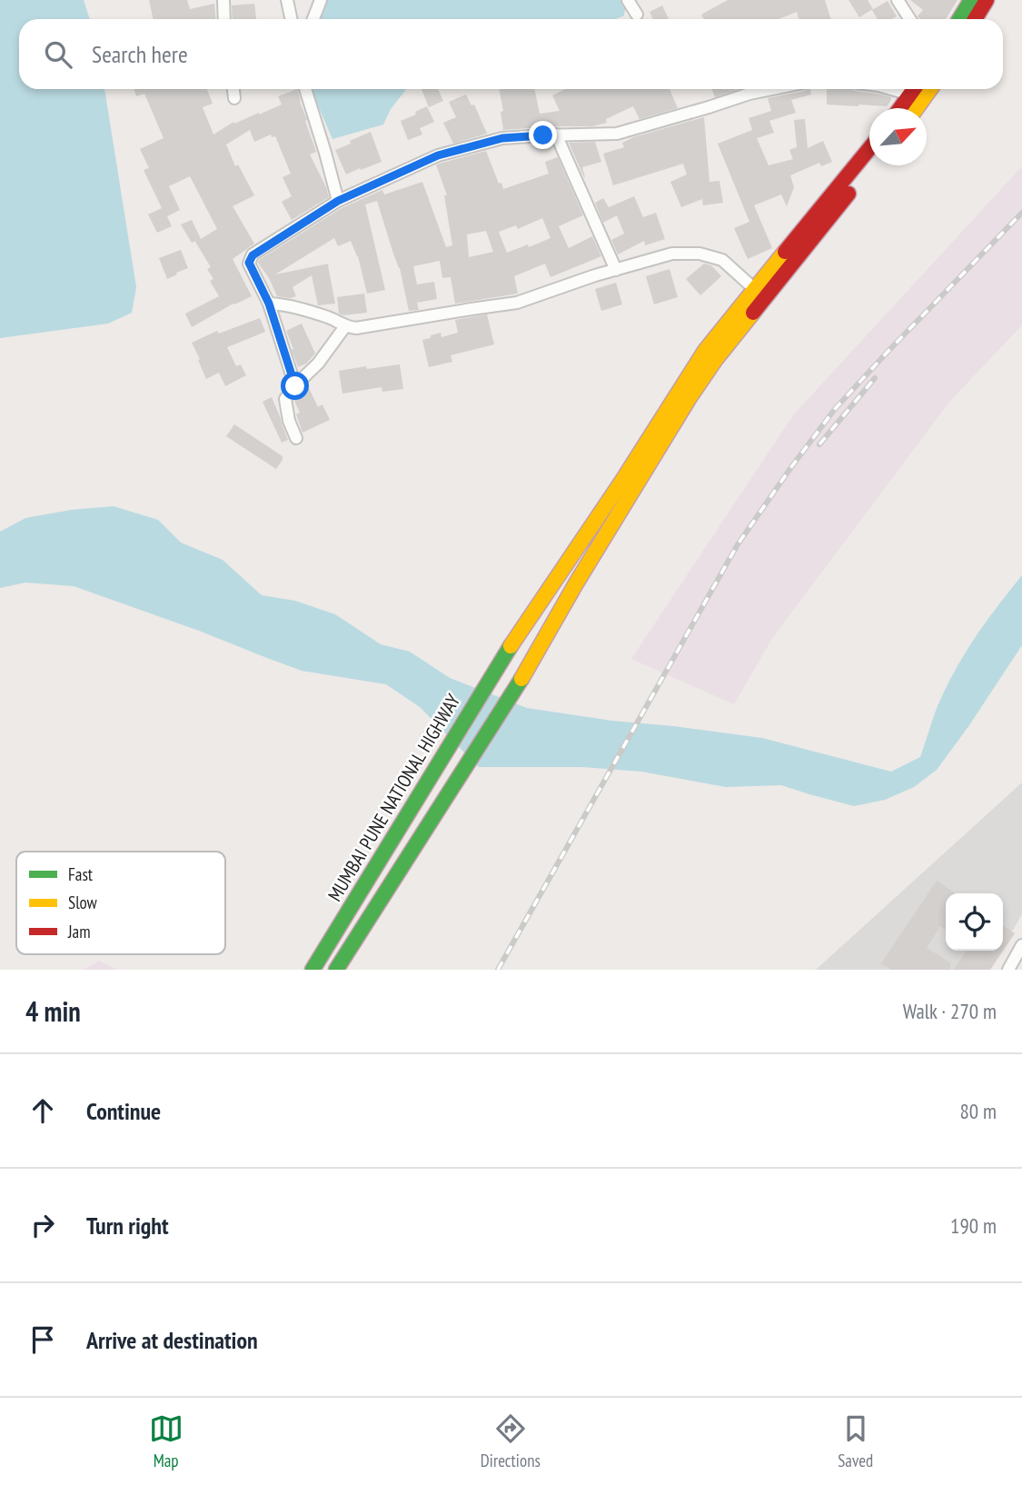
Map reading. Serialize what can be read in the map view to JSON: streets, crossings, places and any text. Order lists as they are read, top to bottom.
{
  "streets": {
    "highway": ["MUMBAI PUNE NATIONAL HIGHWAY"]
  },
  "legend": ["Fast", "Slow", "Jam"],
  "north": "top right",
  "page": {
    "search": "Search here",
    "heading": ["4 min", "Walk · 270 m"],
    "list": [
      ["Continue", "80 m"],
      ["Turn right", "190 m"],
      "Arrive at destination"
    ],
    "nav": ["Map", "Directions", "Saved"]
  }
}
